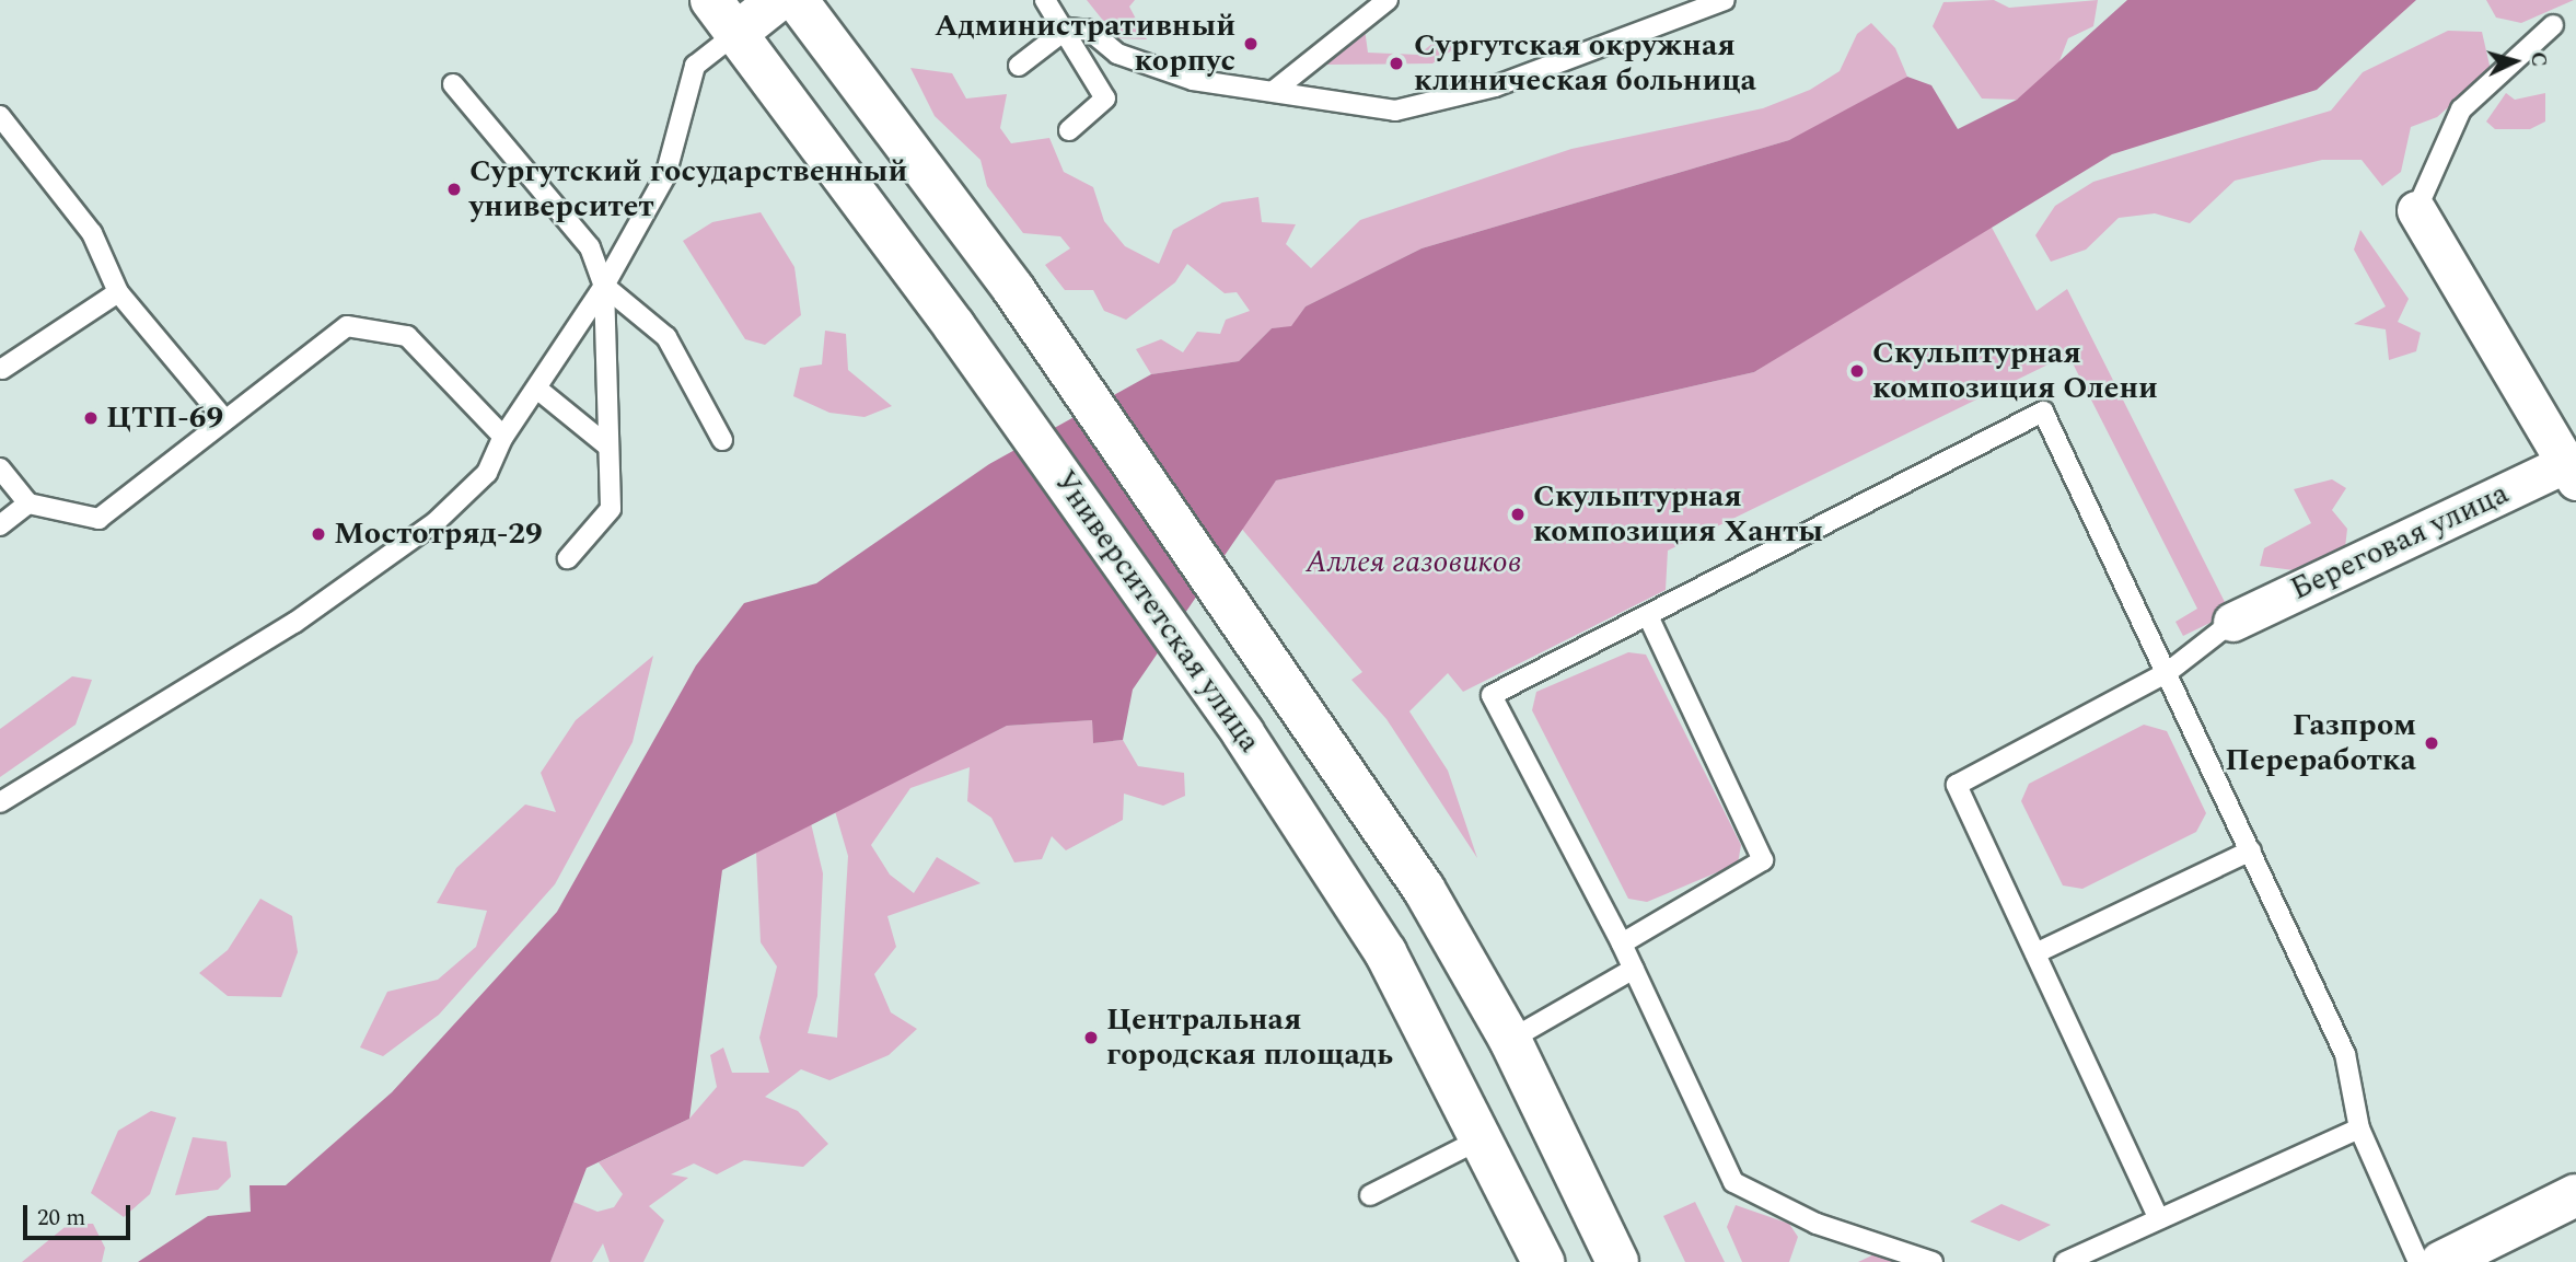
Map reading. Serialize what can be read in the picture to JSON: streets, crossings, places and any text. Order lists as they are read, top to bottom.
{
  "streets": {
    "main road": ["Университетская улица"],
    "street": ["Береговая улица"]
  },
  "parks": ["Аллея газовиков"],
  "places": [
    "Административный корпус",
    "Сургутская окружная клиническая больница",
    "Сургутский государственный университет",
    "Скульптурная композиция Олени",
    "ЦТП-69",
    "Скульптурная композиция Ханты",
    "Мостотряд-29",
    "Газпром Переработка",
    "Центральная городская площадь"
  ],
  "scale_bar": "20 m",
  "north": "right"
}
